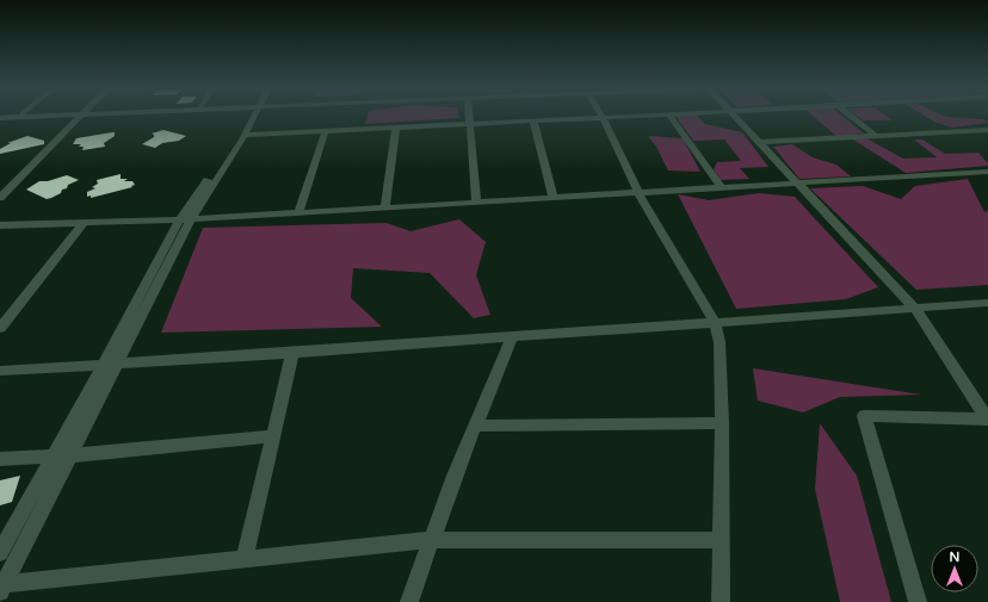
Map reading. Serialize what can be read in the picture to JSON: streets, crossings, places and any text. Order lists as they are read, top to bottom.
{
  "north": "top"
}
